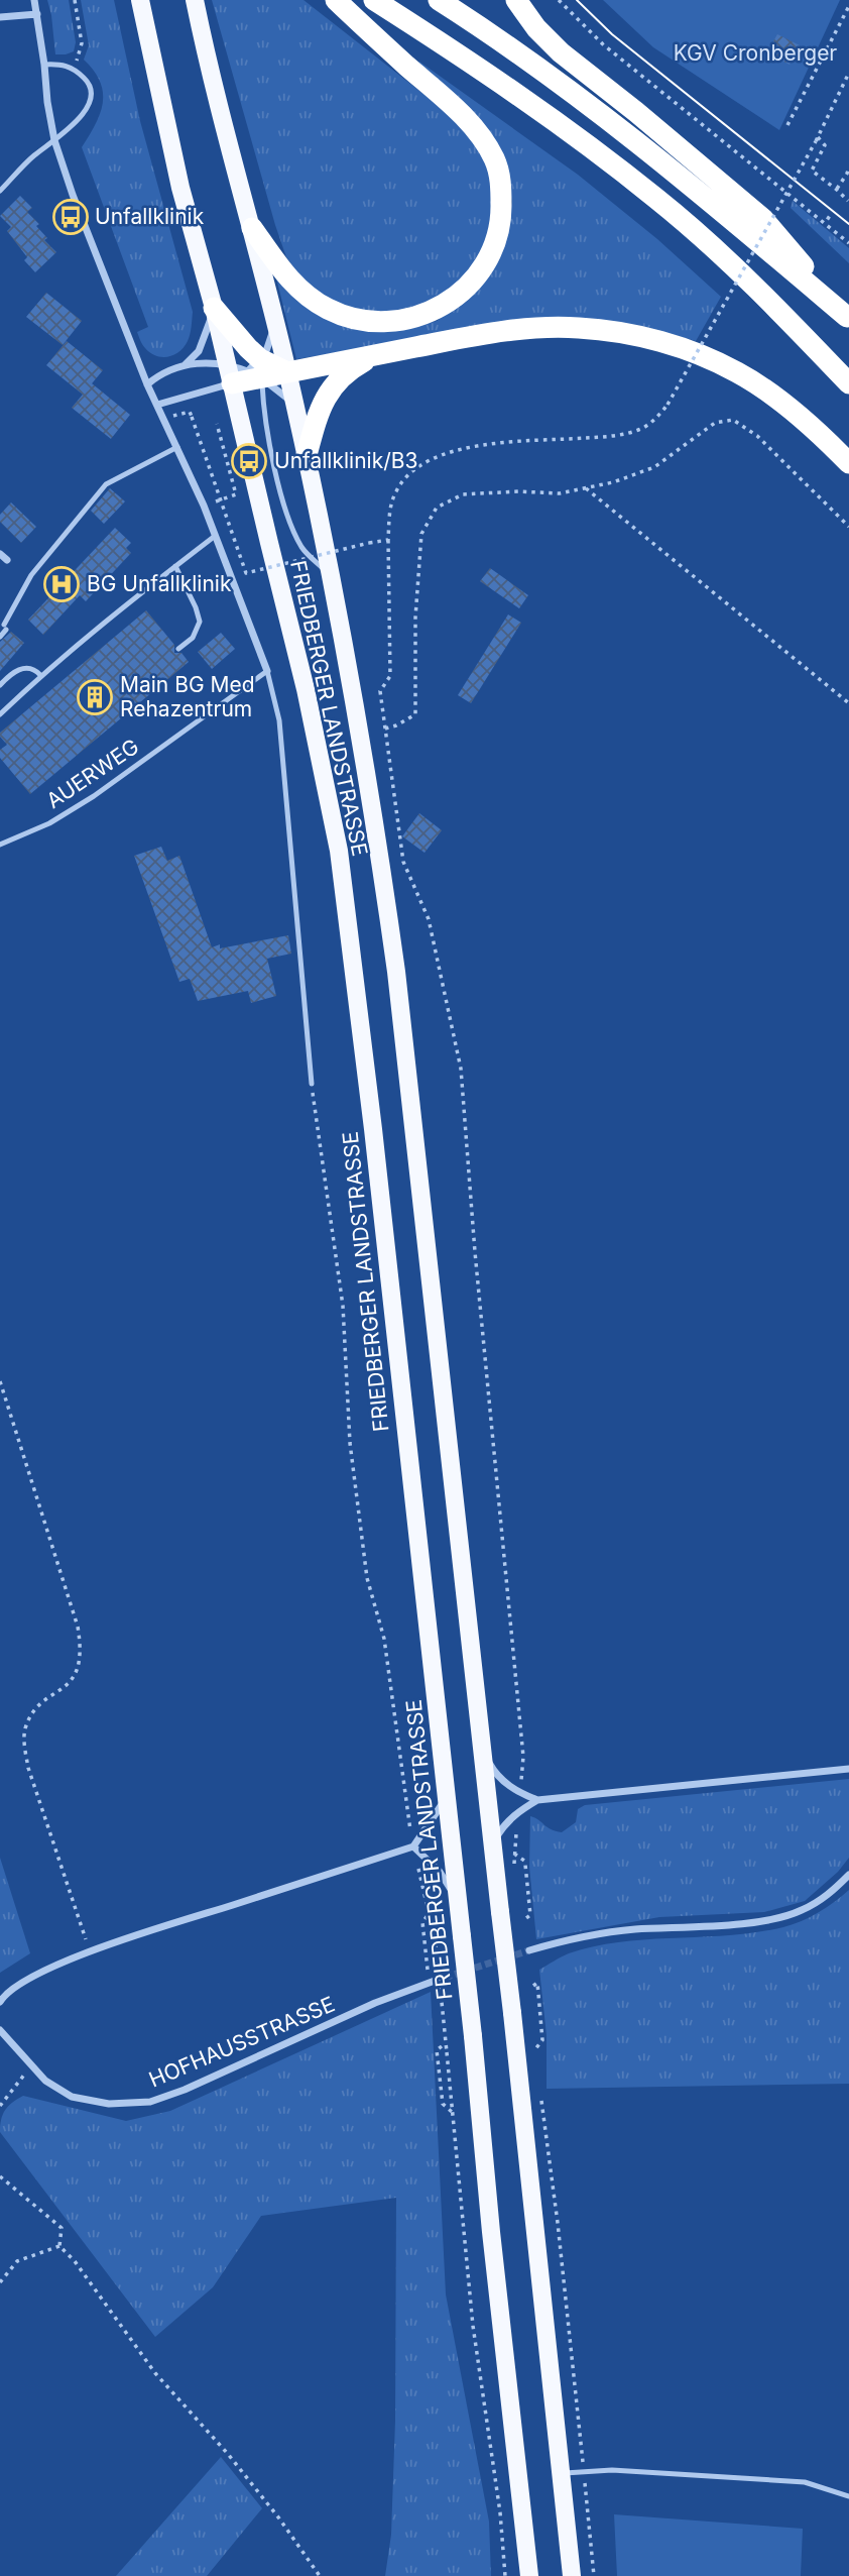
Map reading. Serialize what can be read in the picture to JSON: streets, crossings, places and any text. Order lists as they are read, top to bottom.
{
  "streets": {
    "main road": ["FRIEDBERGER LANDSTRASSE"],
    "street": ["HOFHAUSSTRASSE"],
    "lane": ["AUERWEG"]
  },
  "parks": ["KGV Cronberger"],
  "places": {
    "bus stop": ["Unfallklinik", "Unfallklinik/B3"],
    "hospital": ["BG Unfallklinik"],
    "building": ["Main BG Med Rehazentrum"]
  }
}
